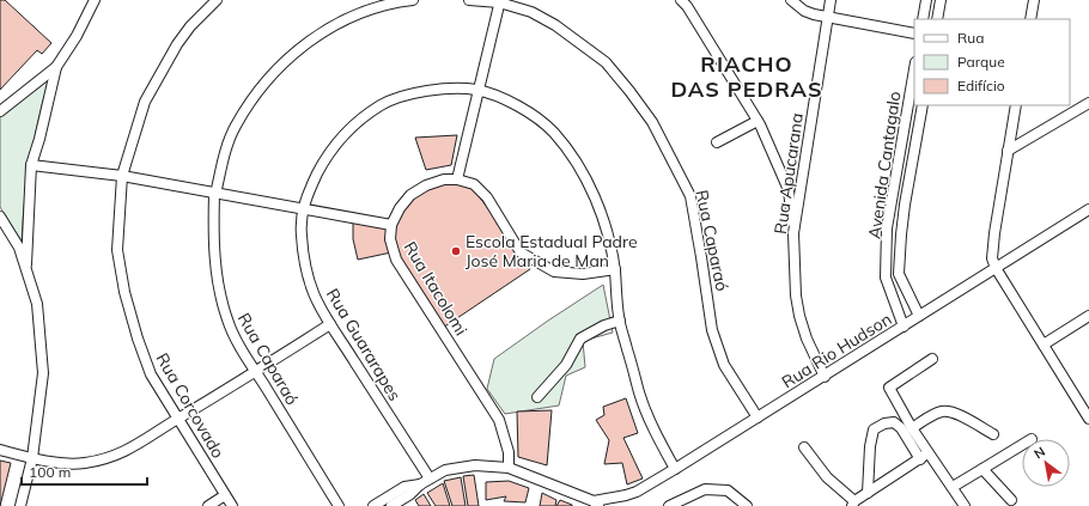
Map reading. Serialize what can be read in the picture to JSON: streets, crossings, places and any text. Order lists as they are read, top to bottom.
{
  "streets": {
    "street": [
      "Avenida Cantagalo",
      "Rua Apucarana",
      "Rua Caparaó",
      "Rua Itacolomi",
      "Rua Guararapes",
      "Rua Rio Hudson",
      "Rua Corcovado"
    ]
  },
  "crossings": [
    ["Avenida Cantagalo", "Rua Rio Hudson"],
    ["Rua Apucarana", "Rua Rio Hudson"],
    ["Rua Caparaó", "Rua Rio Hudson"],
    ["Rua Guararapes", "Rua Rio Hudson"]
  ],
  "districts": ["RIACHO DAS PEDRAS"],
  "places": ["Escola Estadual Padre José Maria de Man"],
  "legend": ["Rua", "Parque", "Edifício"],
  "scale_bar": "100 m",
  "north": "top left"
}
